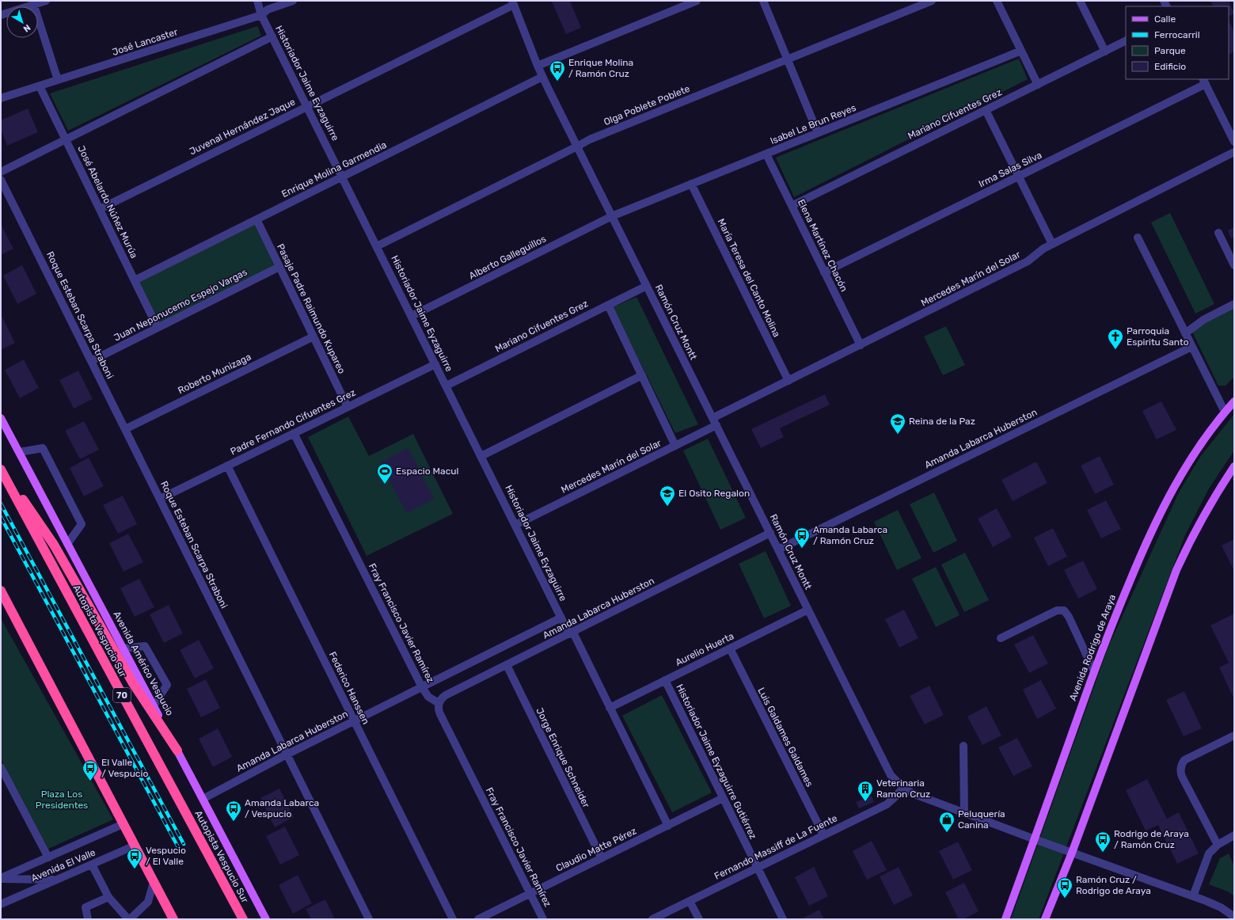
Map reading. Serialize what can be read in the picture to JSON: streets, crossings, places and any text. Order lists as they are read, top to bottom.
{
  "streets": {
    "highway": ["Autopista Vespucio Sur", "70"],
    "main road": ["Avenida Rodrigo de Araya", "Avenida Américo Vespucio"],
    "street": [
      "José Lancaster",
      "Historiador Jaime Eyzaguirre",
      "Olga Poblete Poblete",
      "Mariano Cifuentes Grez",
      "Isabel Le Brun Reyes",
      "Juvenal Hernández Jaque",
      "Enrique Molina Garmendia",
      "Irma Salas Silva",
      "José Abelardo Núñez Murúa",
      "Elena Martínez Chacón",
      "Alberto Galleguillos",
      "María Teresa del Canto Molina",
      "Mercedes Marín del Solar",
      "Juan Neponucemo Espejo Vargas",
      "Pasaje Padre Raimundo Kupareo",
      "Roque Esteban Scarpa Straboni",
      "Ramón Cruz Montt",
      "Roberto Munizaga",
      "Padre Fernando Cifuentes Grez",
      "Amanda Labarca Huberston",
      "Fray Francisco Javier Ramírez",
      "Aurelio Huerta",
      "Federico Hanssen",
      "Luis Galdames Galdames",
      "Jorge Enrique Schneider",
      "Historiador Jaime Eyzaguirre Gutiérrez",
      "Fernando Massiff de La Fuente",
      "Claudio Matte Pérez",
      "Avenida El Valle"
    ]
  },
  "crossings": [
    ["José Lancaster", "Historiador Jaime Eyzaguirre"],
    ["José Lancaster", "José Abelardo Núñez Murúa"],
    ["Historiador Jaime Eyzaguirre", "Olga Poblete Poblete"],
    ["Historiador Jaime Eyzaguirre", "Mariano Cifuentes Grez"],
    ["Historiador Jaime Eyzaguirre", "Juvenal Hernández Jaque"],
    ["Historiador Jaime Eyzaguirre", "Enrique Molina Garmendia"],
    ["Historiador Jaime Eyzaguirre", "Alberto Galleguillos"],
    ["Historiador Jaime Eyzaguirre", "Mercedes Marín del Solar"],
    ["Historiador Jaime Eyzaguirre", "Padre Fernando Cifuentes Grez"],
    ["Historiador Jaime Eyzaguirre", "Amanda Labarca Huberston"],
    ["Historiador Jaime Eyzaguirre", "Aurelio Huerta"],
    ["Historiador Jaime Eyzaguirre", "Claudio Matte Pérez"],
    ["Olga Poblete Poblete", "Ramón Cruz Montt"],
    ["Mariano Cifuentes Grez", "Elena Martínez Chacón"],
    ["Mariano Cifuentes Grez", "Ramón Cruz Montt"],
    ["Isabel Le Brun Reyes", "Elena Martínez Chacón"],
    ["Isabel Le Brun Reyes", "Alberto Galleguillos"],
    ["Isabel Le Brun Reyes", "María Teresa del Canto Molina"],
    ["Isabel Le Brun Reyes", "Ramón Cruz Montt"],
    ["Juvenal Hernández Jaque", "José Abelardo Núñez Murúa"],
    ["Juvenal Hernández Jaque", "Ramón Cruz Montt"],
    ["Enrique Molina Garmendia", "José Abelardo Núñez Murúa"],
    ["Enrique Molina Garmendia", "Pasaje Padre Raimundo Kupareo"],
    ["Enrique Molina Garmendia", "Ramón Cruz Montt"],
    ["Irma Salas Silva", "Elena Martínez Chacón"],
    ["José Abelardo Núñez Murúa", "Juan Neponucemo Espejo Vargas"],
    ["Elena Martínez Chacón", "Mercedes Marín del Solar"],
    ["Alberto Galleguillos", "Ramón Cruz Montt"],
    ["María Teresa del Canto Molina", "Mercedes Marín del Solar"],
    ["Mercedes Marín del Solar", "Ramón Cruz Montt"],
    ["Juan Neponucemo Espejo Vargas", "Pasaje Padre Raimundo Kupareo"],
    ["Juan Neponucemo Espejo Vargas", "Roque Esteban Scarpa Straboni"],
    ["Pasaje Padre Raimundo Kupareo", "Roberto Munizaga"],
    ["Pasaje Padre Raimundo Kupareo", "Padre Fernando Cifuentes Grez"],
    ["Roque Esteban Scarpa Straboni", "Roberto Munizaga"],
    ["Roque Esteban Scarpa Straboni", "Padre Fernando Cifuentes Grez"],
    ["Roque Esteban Scarpa Straboni", "Amanda Labarca Huberston"],
    ["Ramón Cruz Montt", "Amanda Labarca Huberston"],
    ["Ramón Cruz Montt", "Avenida Rodrigo de Araya"],
    ["Ramón Cruz Montt", "Aurelio Huerta"],
    ["Ramón Cruz Montt", "Fernando Massiff de La Fuente"],
    ["Padre Fernando Cifuentes Grez", "Fray Francisco Javier Ramírez"],
    ["Padre Fernando Cifuentes Grez", "Federico Hanssen"],
    ["Amanda Labarca Huberston", "Fray Francisco Javier Ramírez"],
    ["Amanda Labarca Huberston", "Avenida Américo Vespucio"],
    ["Amanda Labarca Huberston", "Federico Hanssen"],
    ["Amanda Labarca Huberston", "Jorge Enrique Schneider"],
    ["Fray Francisco Javier Ramírez", "Claudio Matte Pérez"],
    ["Aurelio Huerta", "Luis Galdames Galdames"],
    ["Aurelio Huerta", "Historiador Jaime Eyzaguirre Gutiérrez"],
    ["Luis Galdames Galdames", "Fernando Massiff de La Fuente"],
    ["Jorge Enrique Schneider", "Claudio Matte Pérez"],
    ["Historiador Jaime Eyzaguirre Gutiérrez", "Fernando Massiff de La Fuente"],
    ["Historiador Jaime Eyzaguirre Gutiérrez", "Claudio Matte Pérez"]
  ],
  "parks": ["Plaza Los Presidentes"],
  "places": {
    "bus stop": [
      "Enrique Molina / Ramón Cruz",
      "Amanda Labarca / Ramón Cruz",
      "El Valle / Vespucio",
      "Amanda Labarca / Vespucio",
      "Rodrigo de Araya / Ramón Cruz",
      "Vespucio / El Valle",
      "Ramón Cruz / Rodrigo de Araya"
    ],
    "church": ["Parroquia Espiritu Santo"],
    "school or university": ["Reina de la Paz", "El Osito Regalon"],
    "sports": ["Espacio Macul"],
    "building": ["Veterinaria Ramon Cruz"],
    "shop": ["Peluquería Canina"]
  },
  "legend": [
    "Calle",
    "Ferrocarril",
    "Parque",
    "Edificio"
  ],
  "north": "bottom right"
}
